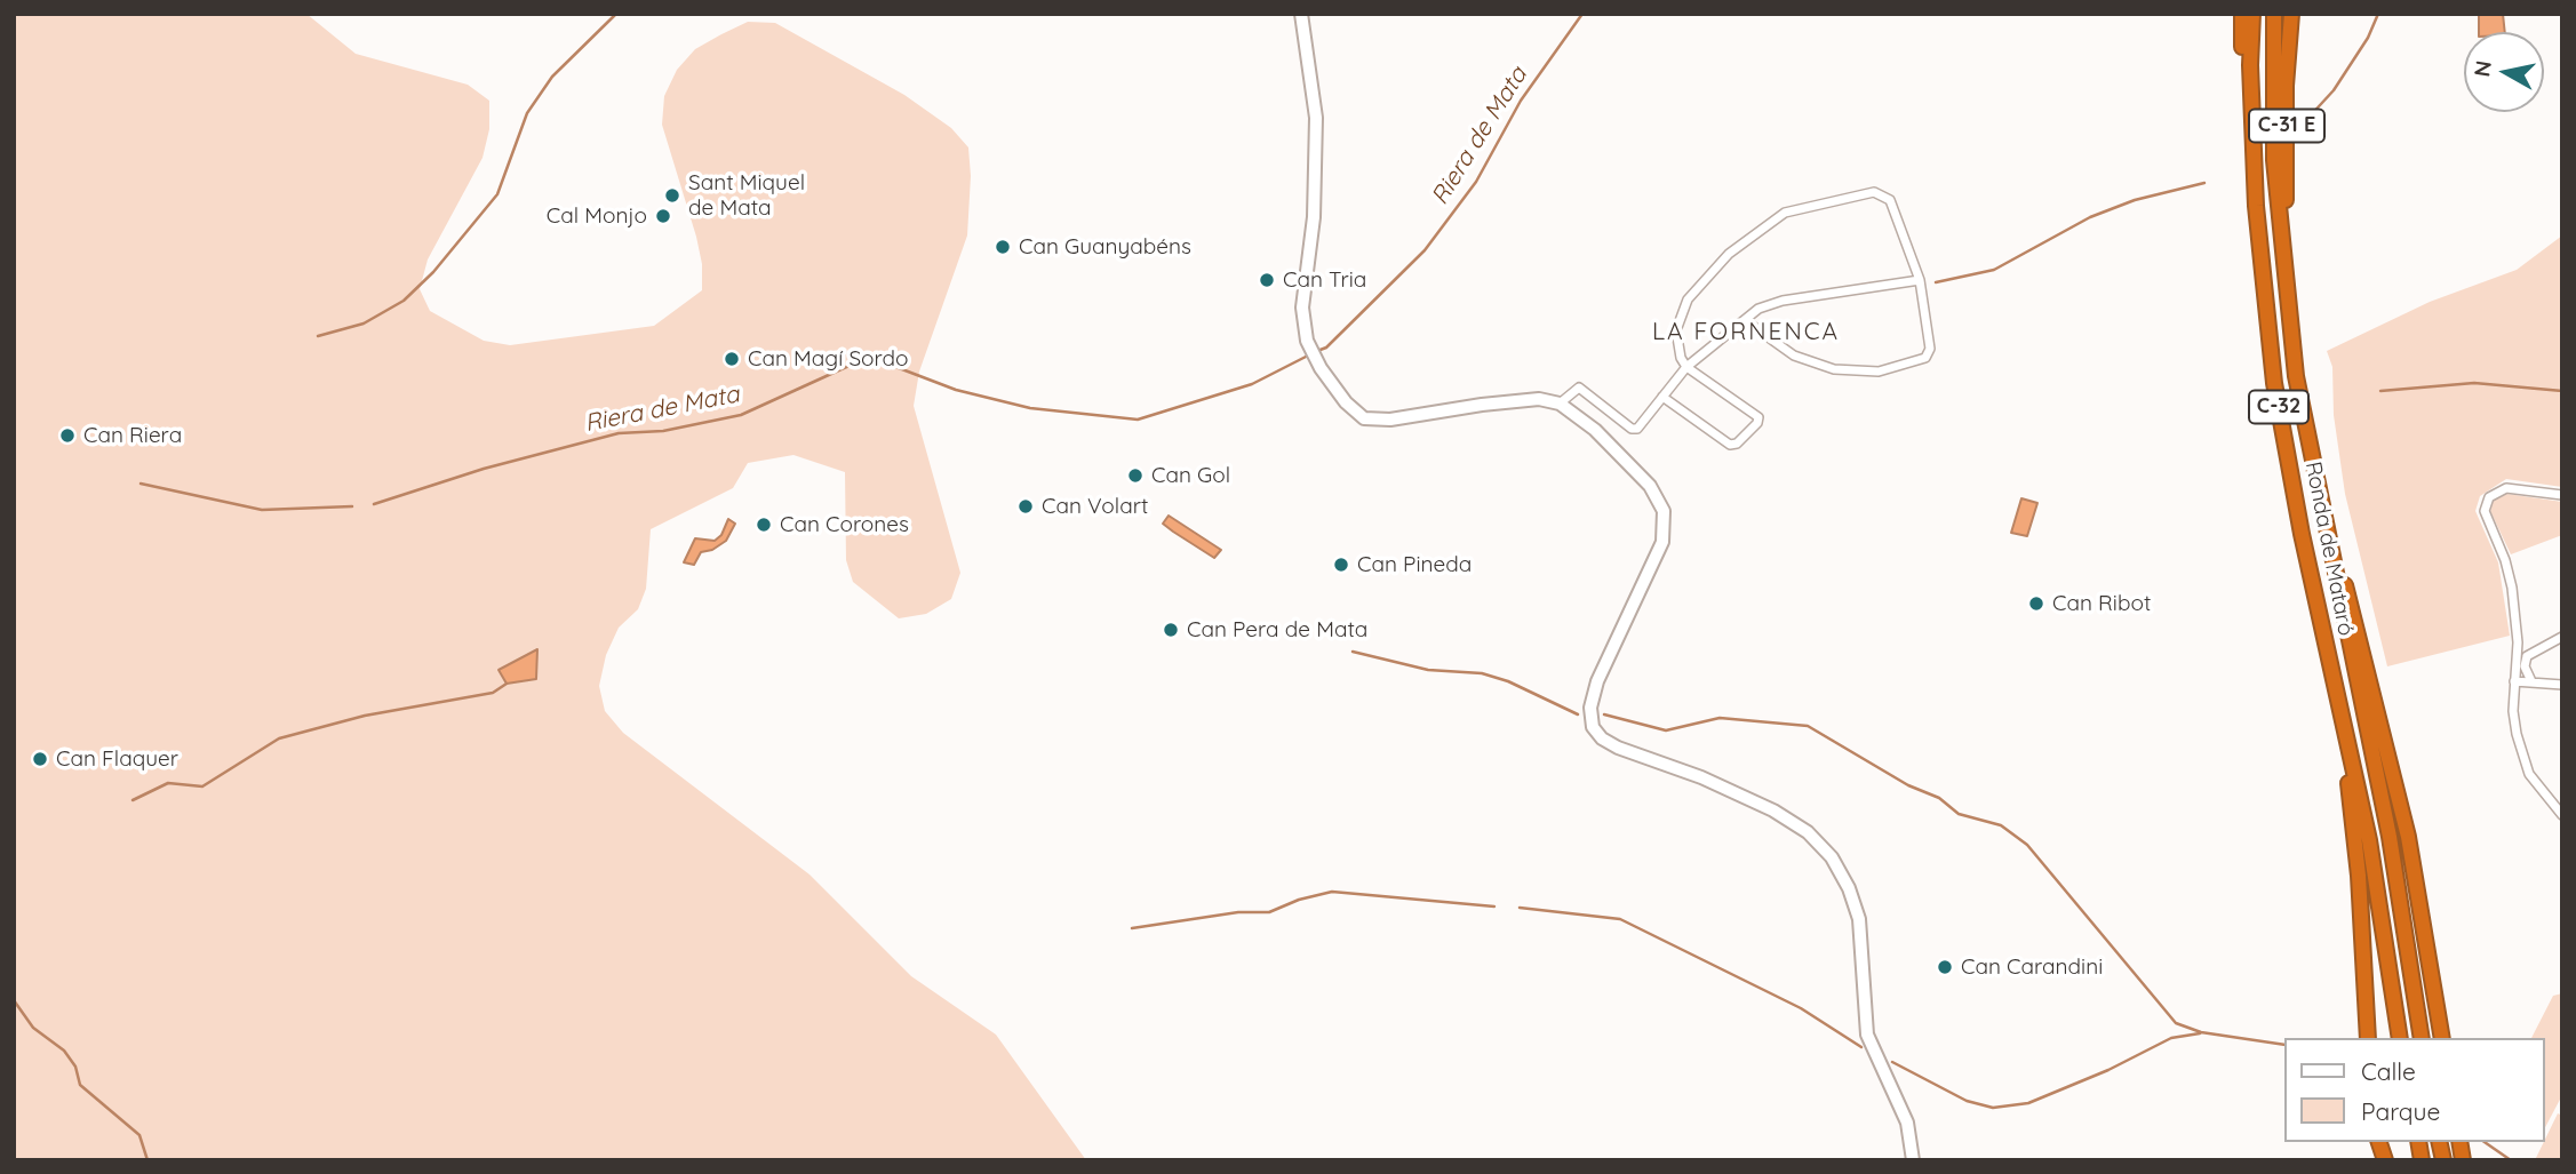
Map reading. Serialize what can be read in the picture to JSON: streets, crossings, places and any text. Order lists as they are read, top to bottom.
{
  "streets": {
    "highway": ["C-31 E", "C-32", "Ronda de Mataró"]
  },
  "crossings": [
    ["C-31 E", "Ronda de Mataró"]
  ],
  "districts": ["LA FORNENCA"],
  "water": ["Riera de Mata"],
  "places": [
    "Sant Miquel de Mata",
    "Cal Monjo",
    "Can Guanyabéns",
    "Can Tria",
    "Can Magí Sordo",
    "Can Riera",
    "Can Gol",
    "Can Volart",
    "Can Corones",
    "Can Pineda",
    "Can Ribot",
    "Can Pera de Mata",
    "Can Flaquer",
    "Can Carandini"
  ],
  "legend": ["Calle", "Parque"],
  "north": "left"
}
